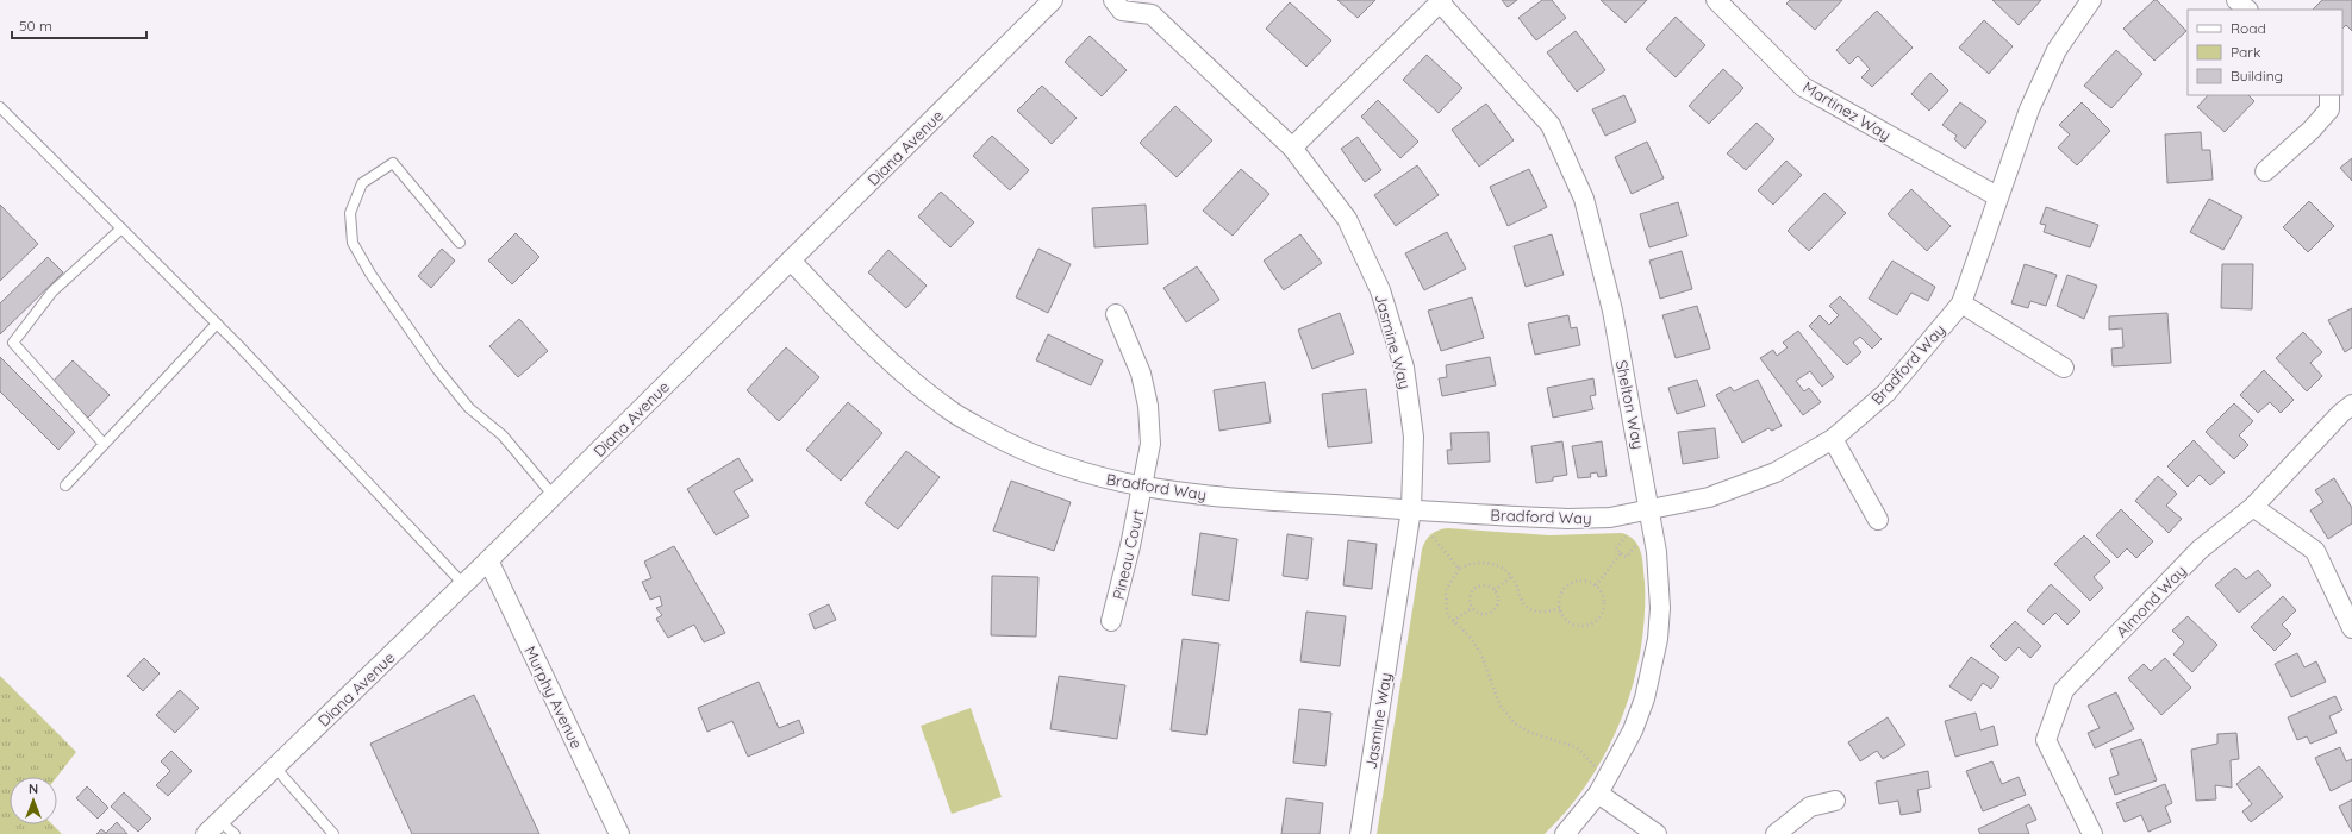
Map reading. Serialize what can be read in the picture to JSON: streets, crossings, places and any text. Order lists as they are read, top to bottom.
{
  "streets": {
    "street": [
      "Martinez Way",
      "Diana Avenue",
      "Jasmine Way",
      "Bradford Way",
      "Shelton Way",
      "Pineau Court",
      "Almond Way",
      "Murphy Avenue"
    ]
  },
  "crossings": [
    ["Martinez Way", "Bradford Way"],
    ["Diana Avenue", "Bradford Way"],
    ["Diana Avenue", "Murphy Avenue"],
    ["Jasmine Way", "Bradford Way"],
    ["Bradford Way", "Shelton Way"],
    ["Bradford Way", "Pineau Court"]
  ],
  "legend": ["Road", "Park", "Building"],
  "scale_bar": "50 m",
  "north": "top"
}
